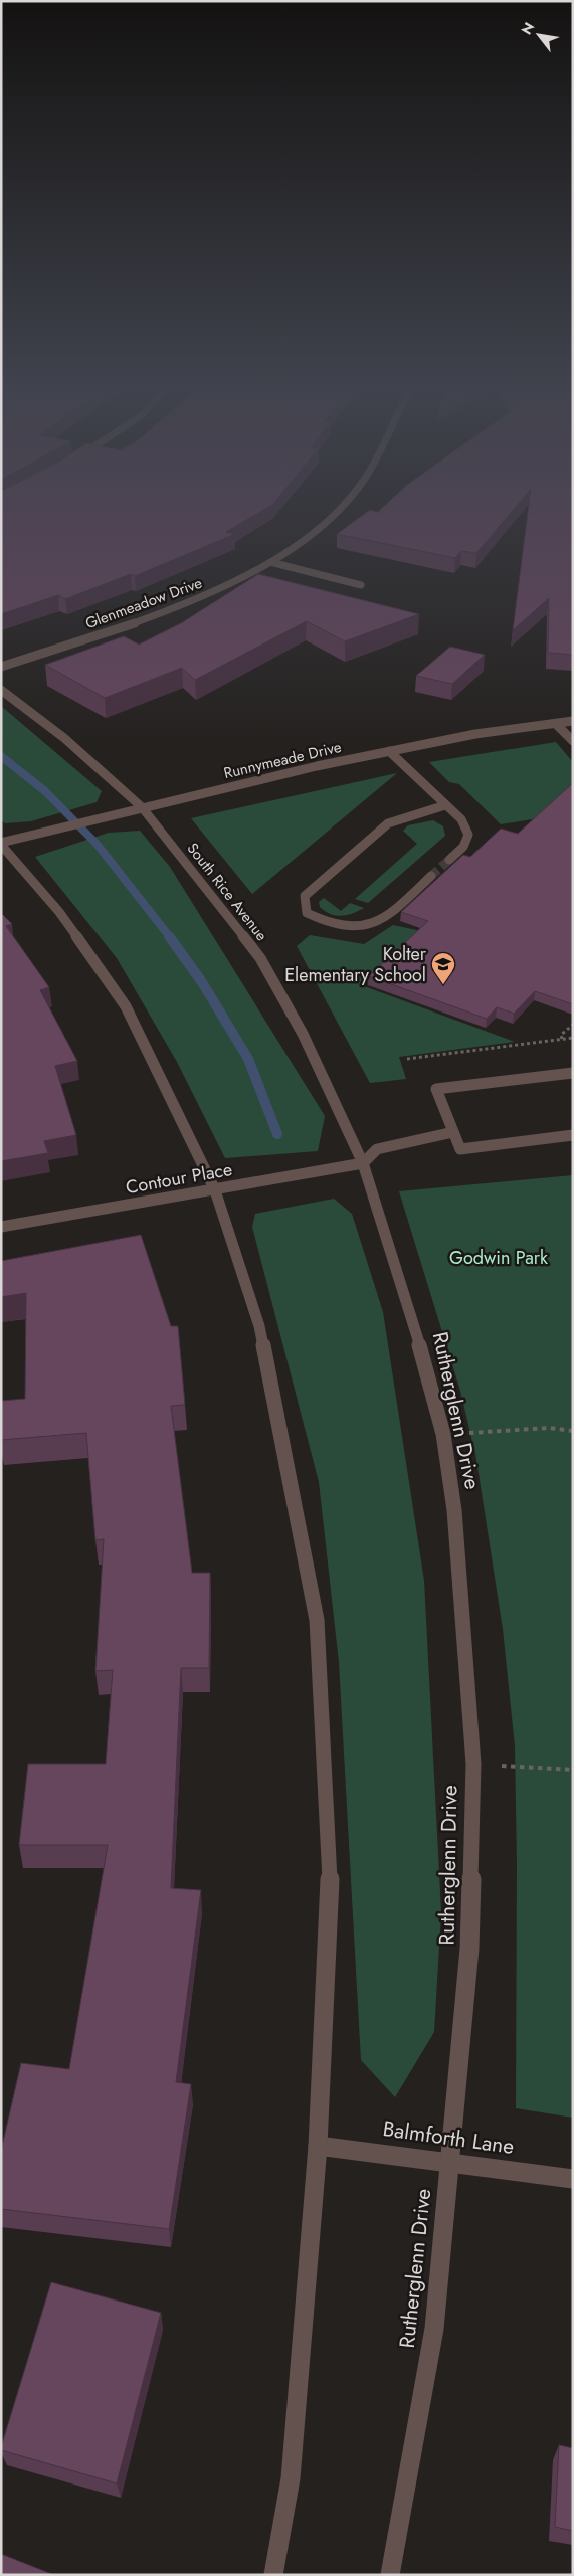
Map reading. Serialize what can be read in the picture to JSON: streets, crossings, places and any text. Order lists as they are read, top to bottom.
{
  "streets": {
    "street": [
      "Glenmeadow Drive",
      "Runnymeade Drive",
      "South Rice Avenue",
      "Contour Place",
      "Rutherglenn Drive",
      "Balmforth Lane"
    ]
  },
  "crossings": [
    ["Runnymeade Drive", "South Rice Avenue"],
    ["South Rice Avenue", "Contour Place"],
    ["South Rice Avenue", "Rutherglenn Drive"],
    ["Contour Place", "Rutherglenn Drive"],
    ["Rutherglenn Drive", "Balmforth Lane"]
  ],
  "parks": ["Godwin Park"],
  "places": {
    "school or university": ["Kolter Elementary School"]
  },
  "north": "top left"
}
